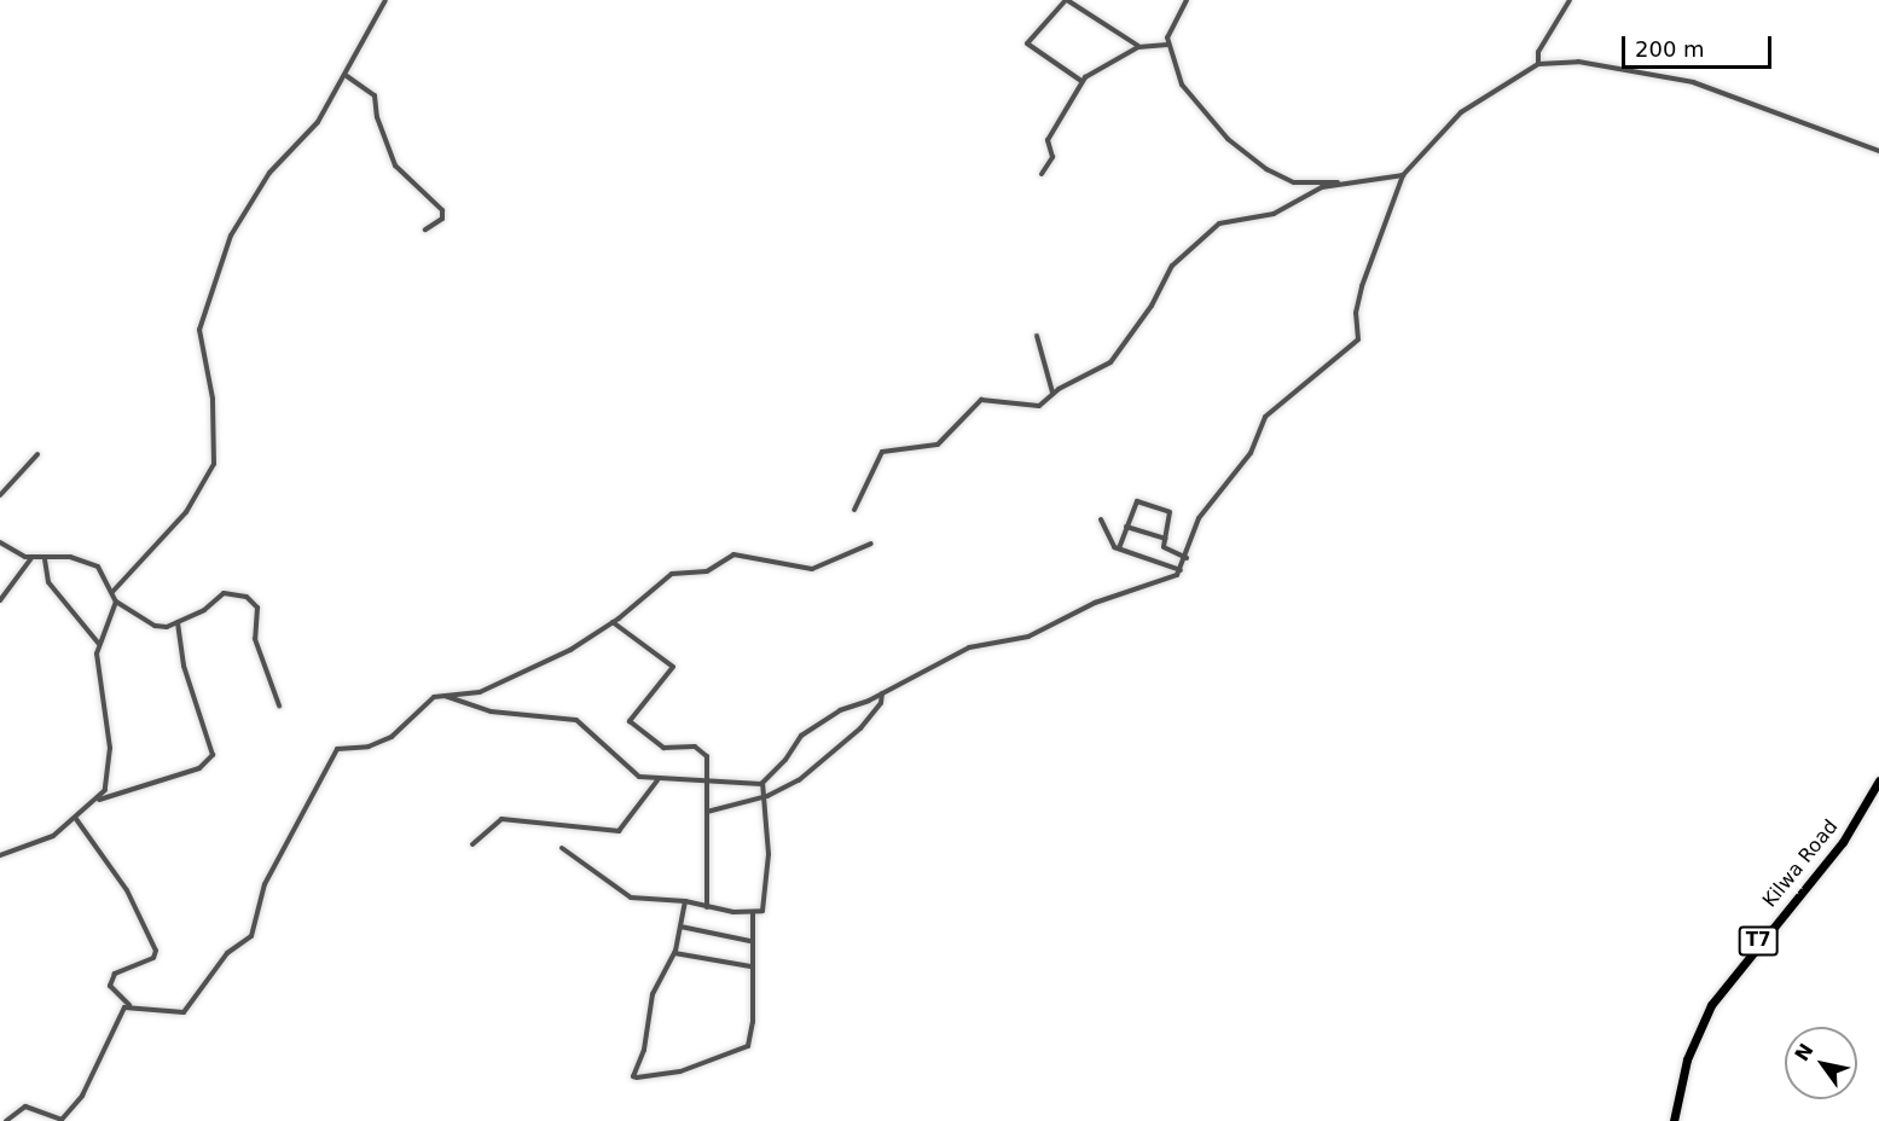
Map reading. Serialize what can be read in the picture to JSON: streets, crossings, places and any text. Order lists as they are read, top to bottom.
{
  "streets": {
    "highway": ["Kilwa Road", "T7"]
  },
  "scale_bar": "200 m",
  "north": "top left"
}
